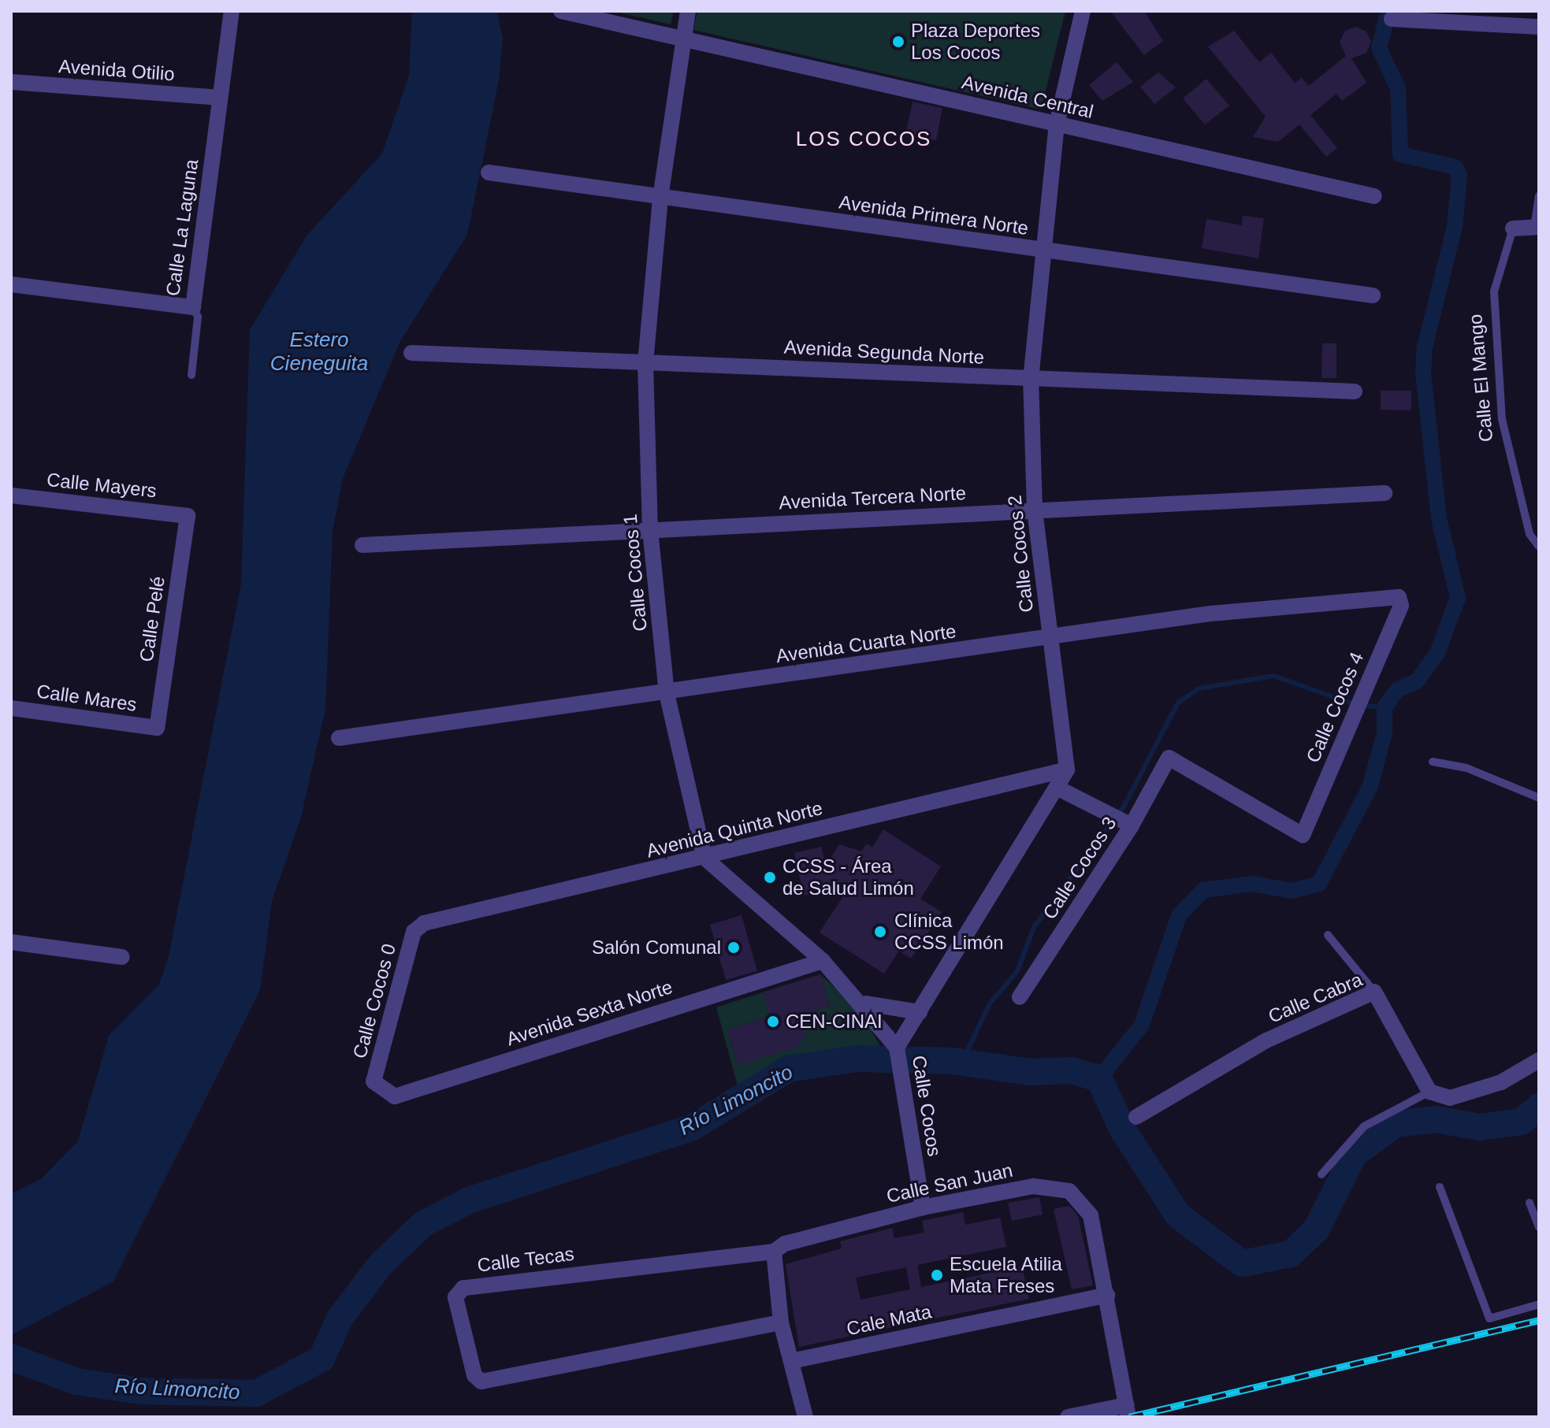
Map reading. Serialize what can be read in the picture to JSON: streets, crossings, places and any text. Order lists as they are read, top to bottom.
{
  "streets": {
    "street": [
      "Avenida Otilio",
      "Avenida Central",
      "Avenida Primera Norte",
      "Calle La Laguna",
      "Avenida Segunda Norte",
      "Calle El Mango",
      "Calle Mayers",
      "Avenida Tercera Norte",
      "Calle Cocos 2",
      "Calle Cocos 1",
      "Calle Pelé",
      "Avenida Cuarta Norte",
      "Calle Mares",
      "Calle Cocos 4",
      "Avenida Quinta Norte",
      "Calle Cocos 3",
      "Calle Cabra",
      "Calle Cocos 0",
      "Avenida Sexta Norte",
      "Calle Cocos",
      "Calle San Juan",
      "Calle Tecas",
      "Cale Mata"
    ]
  },
  "crossings": [
    ["Avenida Otilio", "Calle La Laguna"],
    ["Avenida Central", "Calle Cocos 2"],
    ["Avenida Central", "Calle Cocos 1"],
    ["Avenida Primera Norte", "Calle Cocos 2"],
    ["Avenida Primera Norte", "Calle Cocos 1"],
    ["Avenida Segunda Norte", "Calle Cocos 2"],
    ["Avenida Segunda Norte", "Calle Cocos 1"],
    ["Calle Mayers", "Calle Pelé"],
    ["Avenida Tercera Norte", "Calle Cocos 2"],
    ["Avenida Tercera Norte", "Calle Cocos 1"],
    ["Calle Cocos 2", "Avenida Cuarta Norte"],
    ["Calle Cocos 2", "Avenida Quinta Norte"],
    ["Calle Cocos 1", "Avenida Cuarta Norte"],
    ["Calle Cocos 1", "Avenida Quinta Norte"],
    ["Calle Pelé", "Calle Mares"],
    ["Avenida Cuarta Norte", "Calle Cocos 4"],
    ["Calle Cocos 4", "Calle Cocos 3"],
    ["Avenida Quinta Norte", "Calle Cocos 0"],
    ["Calle Cocos 0", "Avenida Sexta Norte"],
    ["Calle Cocos", "Calle San Juan"],
    ["Calle San Juan", "Calle Tecas"],
    ["Calle San Juan", "Cale Mata"]
  ],
  "districts": ["LOS COCOS"],
  "water": ["Estero Cieneguita", "Río Limoncito"],
  "places": [
    "Plaza Deportes Los Cocos",
    "CCSS - Área de Salud Limón",
    "Clínica CCSS Limón",
    "Salón Comunal",
    "CEN-CINAI",
    "Escuela Atilia Mata Freses"
  ]
}
